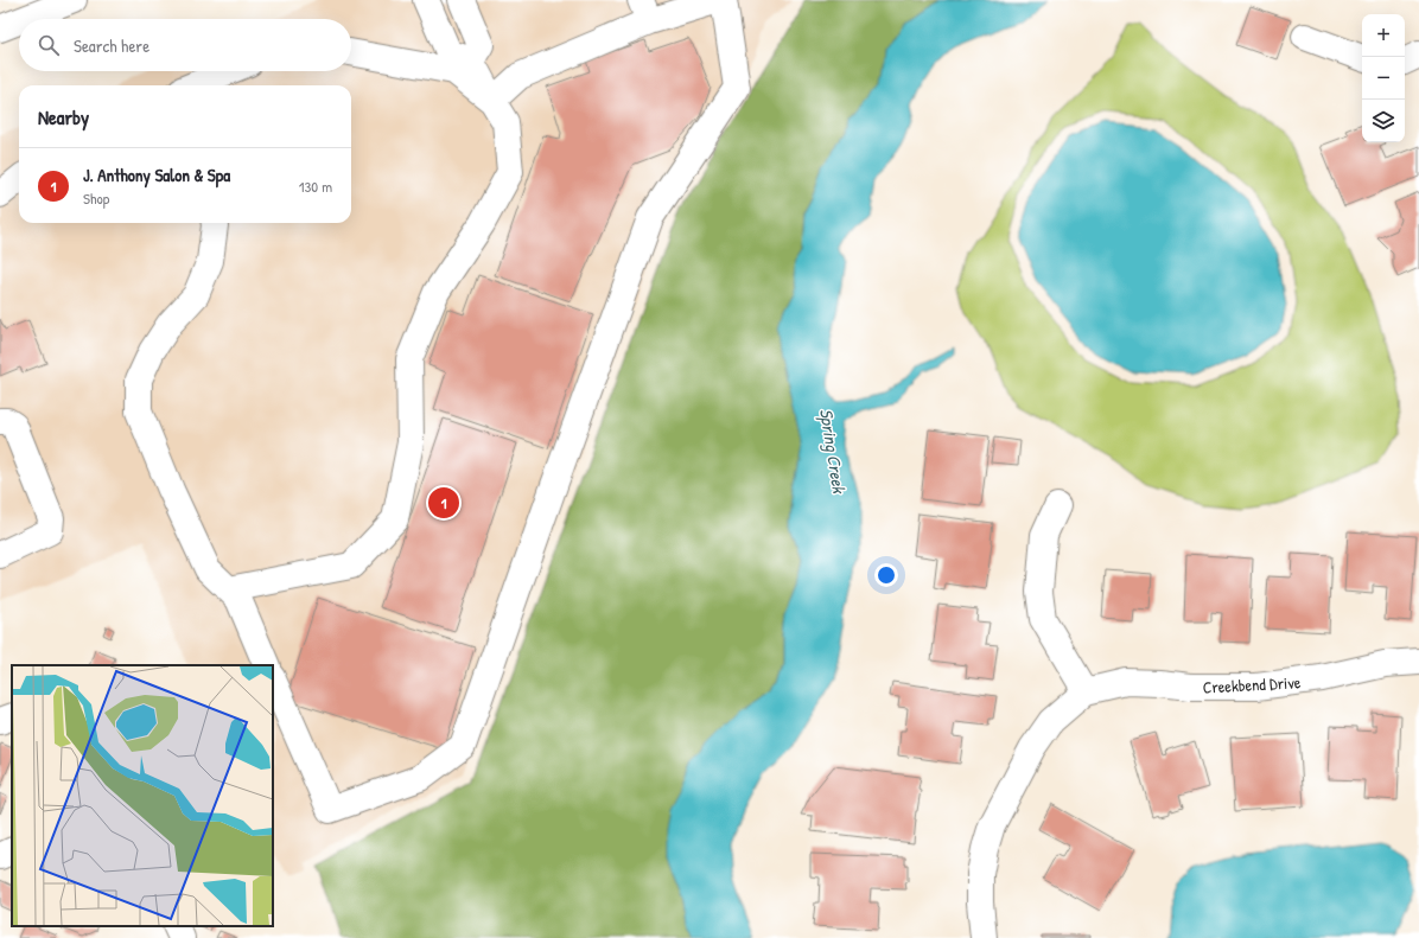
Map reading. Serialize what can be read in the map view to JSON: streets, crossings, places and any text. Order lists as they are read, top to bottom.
{
  "streets": {
    "street": ["Creekbend Drive"]
  },
  "water": ["Spring Creek"],
  "page": {
    "map_buttons": ["+", "−"],
    "search": "Search here",
    "heading": "Nearby",
    "list": [
      {
        "mark": "1",
        "name": "J. Anthony Salon & Spa",
        "note": "Shop",
        "value": "130 m"
      }
    ],
    "pins": "1"
  }
}
